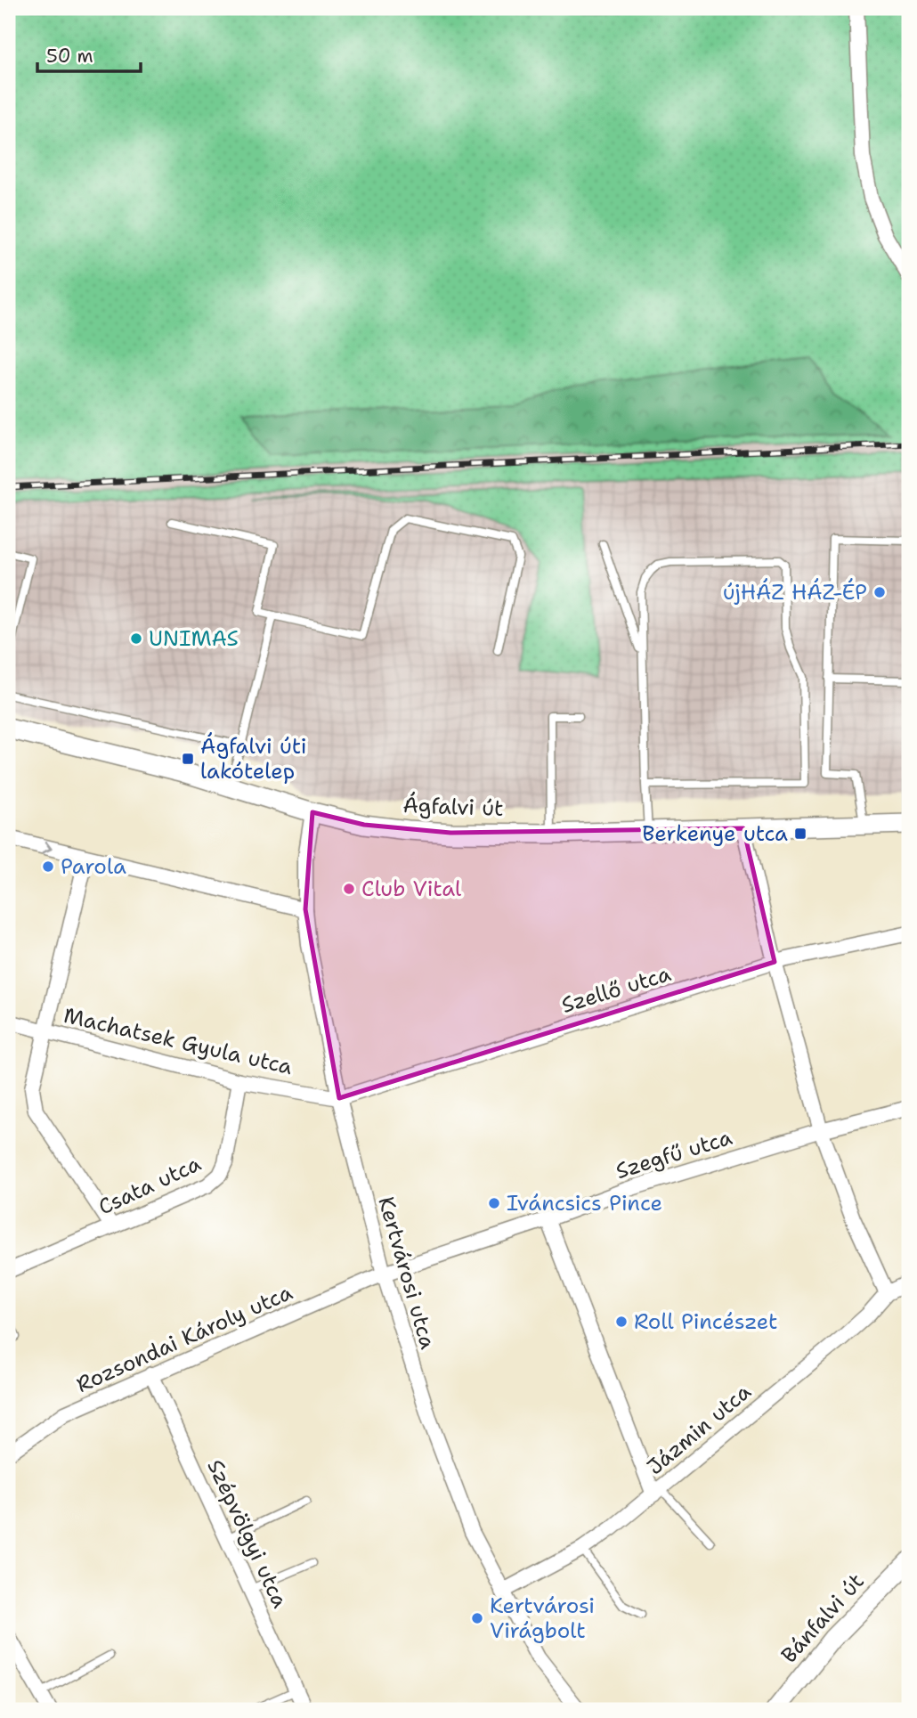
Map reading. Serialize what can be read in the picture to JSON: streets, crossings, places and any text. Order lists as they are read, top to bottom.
{
  "streets": {
    "street": [
      "Ágfalvi út",
      "Szellő utca",
      "Machatsek Gyula utca",
      "Szegfű utca",
      "Csata utca",
      "Kertvárosi utca",
      "Rozsondai Károly utca",
      "Jázmin utca",
      "Szépvölgyi utca",
      "Bánfalvi út"
    ]
  },
  "crossings": [
    ["Ágfalvi út", "Kertvárosi utca"],
    ["Szellő utca", "Machatsek Gyula utca"],
    ["Szellő utca", "Kertvárosi utca"],
    ["Machatsek Gyula utca", "Csata utca"],
    ["Machatsek Gyula utca", "Kertvárosi utca"],
    ["Szegfű utca", "Kertvárosi utca"],
    ["Szegfű utca", "Rozsondai Károly utca"],
    ["Kertvárosi utca", "Rozsondai Károly utca"],
    ["Kertvárosi utca", "Jázmin utca"],
    ["Rozsondai Károly utca", "Szépvölgyi utca"]
  ],
  "places": {
    "other": [
      "újHÁZ HÁZ-ÉP",
      "UNIMAS",
      "Parola",
      "Club Vital",
      "Iváncsics Pince",
      "Roll Pincészet",
      "Kertvárosi Virágbolt"
    ],
    "transit": ["Ágfalvi úti lakótelep", "Berkenye utca"]
  },
  "scale_bar": "50 m"
}
